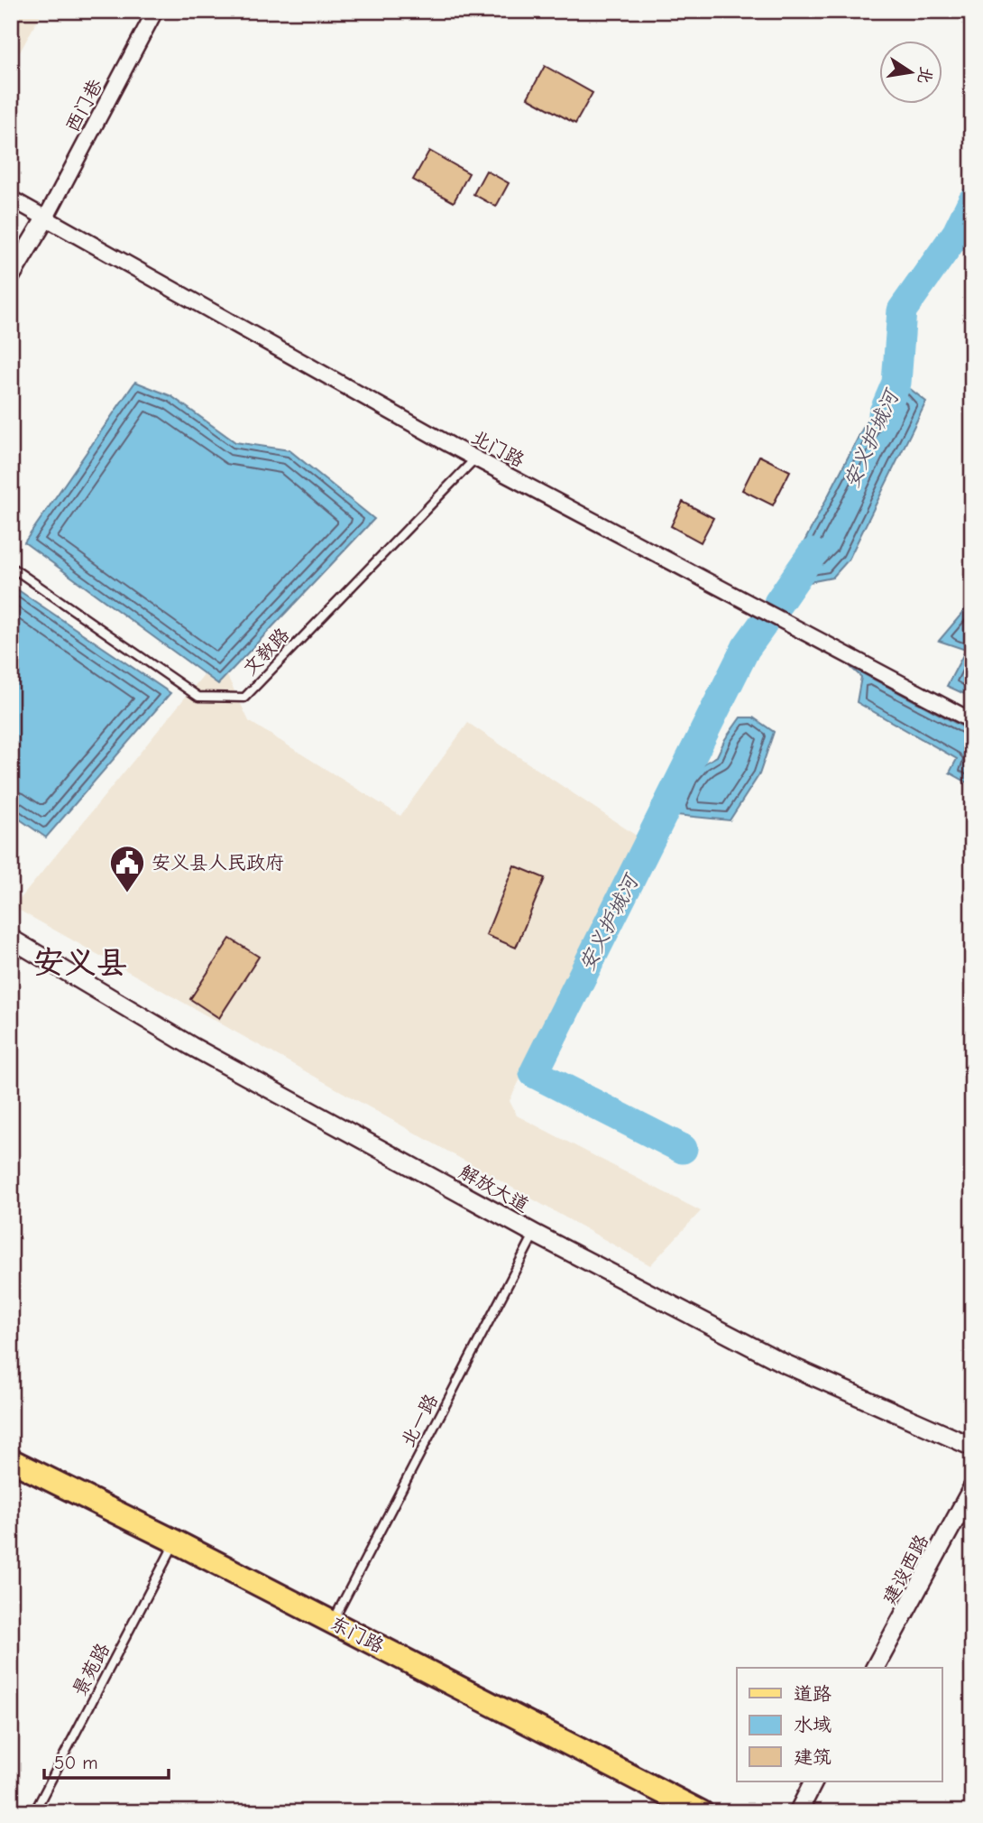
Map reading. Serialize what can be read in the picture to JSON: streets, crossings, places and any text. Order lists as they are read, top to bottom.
{
  "streets": {
    "main road": ["东门路"],
    "street": [
      "西门巷",
      "北门路",
      "解放大道",
      "建设西路"
    ],
    "lane": ["文教路", "北一路", "景苑路"]
  },
  "crossings": [
    ["西门巷", "北门路"],
    ["北门路", "文教路"],
    ["解放大道", "北一路"],
    ["北一路", "东门路"],
    ["东门路", "景苑路"]
  ],
  "districts": ["安义县"],
  "water": ["安义护城河"],
  "places": {
    "public building": ["安义县人民政府"]
  },
  "legend": ["道路", "水域", "建筑"],
  "scale_bar": "50 m",
  "north": "right"
}
